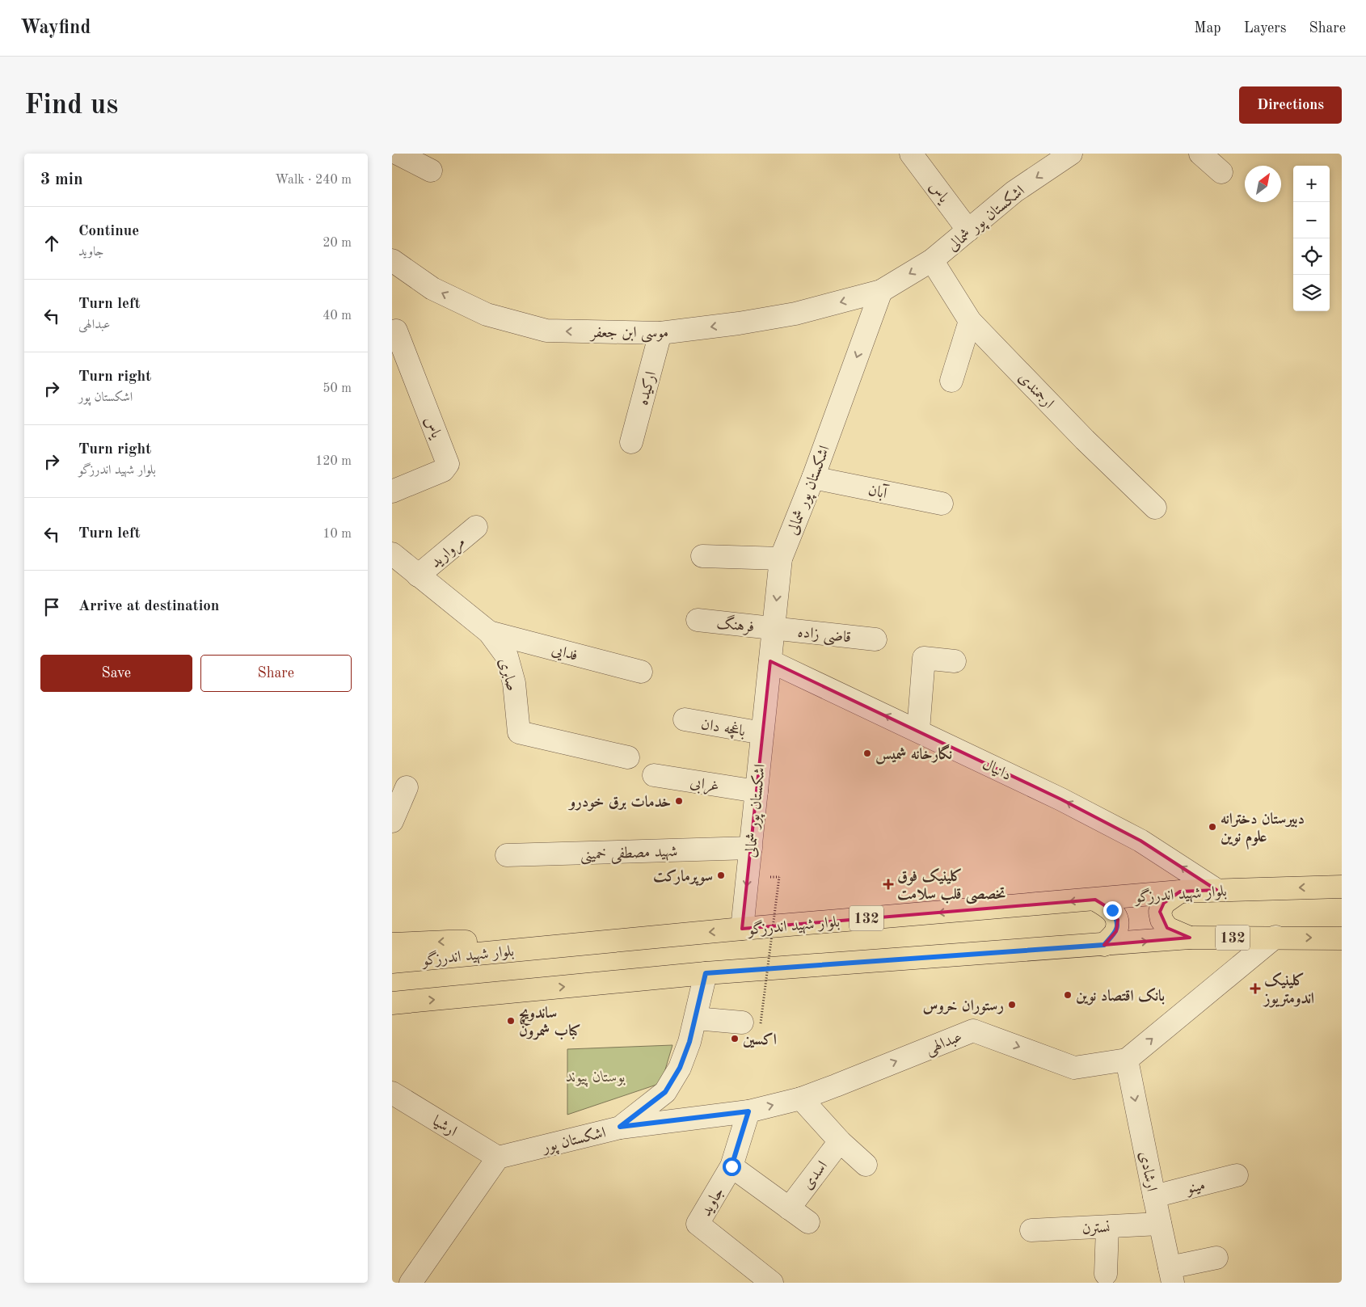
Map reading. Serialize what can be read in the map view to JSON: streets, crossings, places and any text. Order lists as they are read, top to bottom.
{
  "streets": {
    "main road": ["بلوار شهید اندرزگو", "132"],
    "street": [
      "یاس",
      "اشکستان پور شمالی",
      "موسی ابن جعفر",
      "ارکیده",
      "ارجمندی",
      "آبان",
      "مروارید",
      "فرهنگ",
      "قاضی زاده",
      "فدایی",
      "صابری",
      "باغچه دان",
      "دانیال",
      "غرابی",
      "شهید مصطفی خمینی",
      "عبدالهی",
      "ارشیا",
      "اشکستان پور",
      "ارشادی",
      "اسدی",
      "مینو",
      "جاوید",
      "نسترن"
    ]
  },
  "crossings": [
    ["یاس", "اشکستان پور شمالی"],
    ["اشکستان پور شمالی", "موسی ابن جعفر"],
    ["اشکستان پور شمالی", "ارجمندی"],
    ["اشکستان پور شمالی", "آبان"],
    ["اشکستان پور شمالی", "فرهنگ"],
    ["اشکستان پور شمالی", "قاضی زاده"],
    ["اشکستان پور شمالی", "باغچه دان"],
    ["اشکستان پور شمالی", "دانیال"],
    ["اشکستان پور شمالی", "غرابی"],
    ["اشکستان پور شمالی", "شهید مصطفی خمینی"],
    ["اشکستان پور شمالی", "بلوار شهید اندرزگو"],
    ["موسی ابن جعفر", "ارکیده"],
    ["مروارید", "صابری"],
    ["فرهنگ", "قاضی زاده"],
    ["فدایی", "صابری"],
    ["دانیال", "بلوار شهید اندرزگو"],
    ["132", "اشکستان پور"],
    ["عبدالهی", "اشکستان پور"],
    ["عبدالهی", "ارشادی"],
    ["عبدالهی", "جاوید"],
    ["ارشیا", "اشکستان پور"],
    ["ارشادی", "مینو"],
    ["ارشادی", "نسترن"]
  ],
  "one_way": [
    "اشکستان پور شمالی",
    "موسی ابن جعفر",
    "دانیال",
    "عبدالهی",
    "ارشادی"
  ],
  "parks": ["بوستان پیوند"],
  "places": {
    "other": [
      "نگارخانه شمیس",
      "خدمات برق خودرو",
      "دبیرستان دخترانه علوم نوین",
      "سوپرمارکت",
      "بانک اقتصاد نوین",
      "رستوران خروس",
      "ساندویچ کباب شمرون",
      "اکسین"
    ],
    "health": ["کلینیک فوق تخصصی قلب سلامت", "کلینیک اندومتریوز"]
  },
  "north": "top right",
  "page": {
    "header": "Wayfind",
    "nav": ["Map", "Layers", "Share"],
    "buttons": [
      "Directions",
      ["Save", "Share"]
    ],
    "title": "Find us",
    "heading": ["3 min", "Walk · 240 m"],
    "map_buttons": ["+", "−"],
    "list": [
      ["Continue", "جاوید", "20 m"],
      ["Turn left", "عبدالهی", "40 m"],
      ["Turn right", "اشکستان پور", "50 m"],
      ["Turn right", "بلوار شهید اندرزگو", "120 m"],
      ["Turn left", "10 m"],
      "Arrive at destination"
    ]
  }
}
